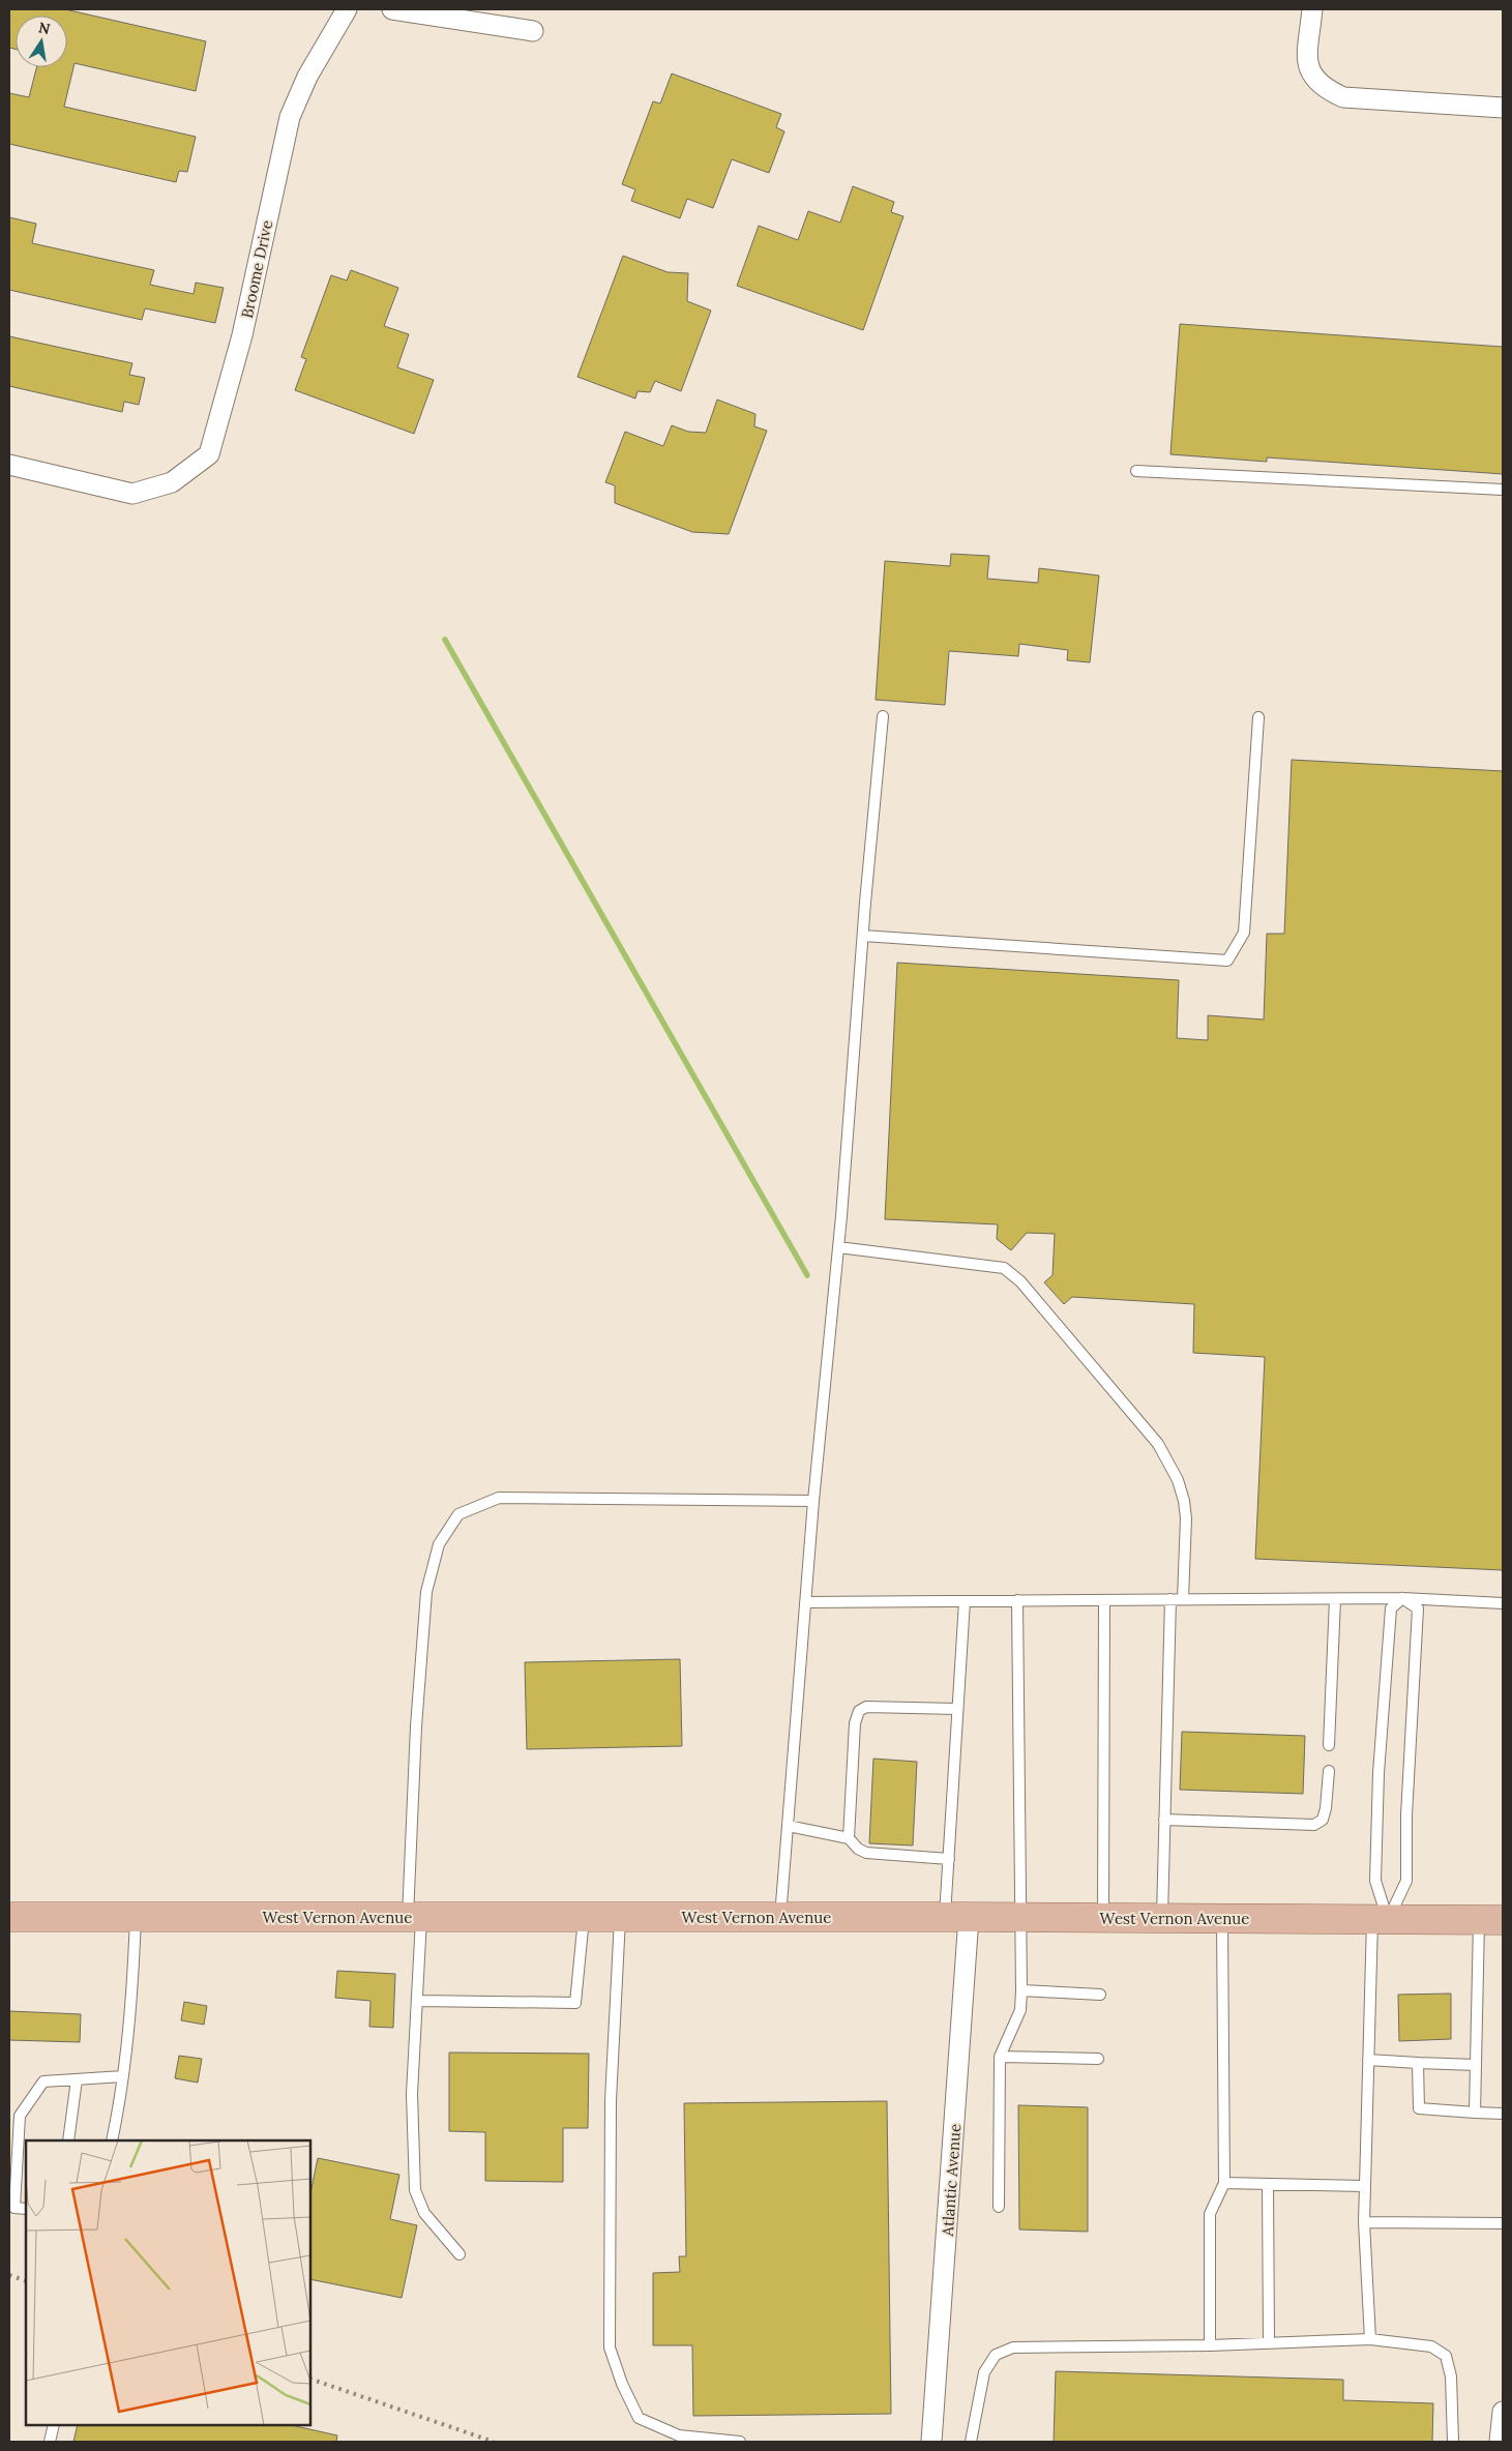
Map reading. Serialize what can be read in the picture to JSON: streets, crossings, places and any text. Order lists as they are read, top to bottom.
{
  "streets": {
    "main road": ["West Vernon Avenue"],
    "street": ["Broome Drive", "Atlantic Avenue"]
  },
  "crossings": [
    ["West Vernon Avenue", "Atlantic Avenue"]
  ],
  "north": "top"
}
